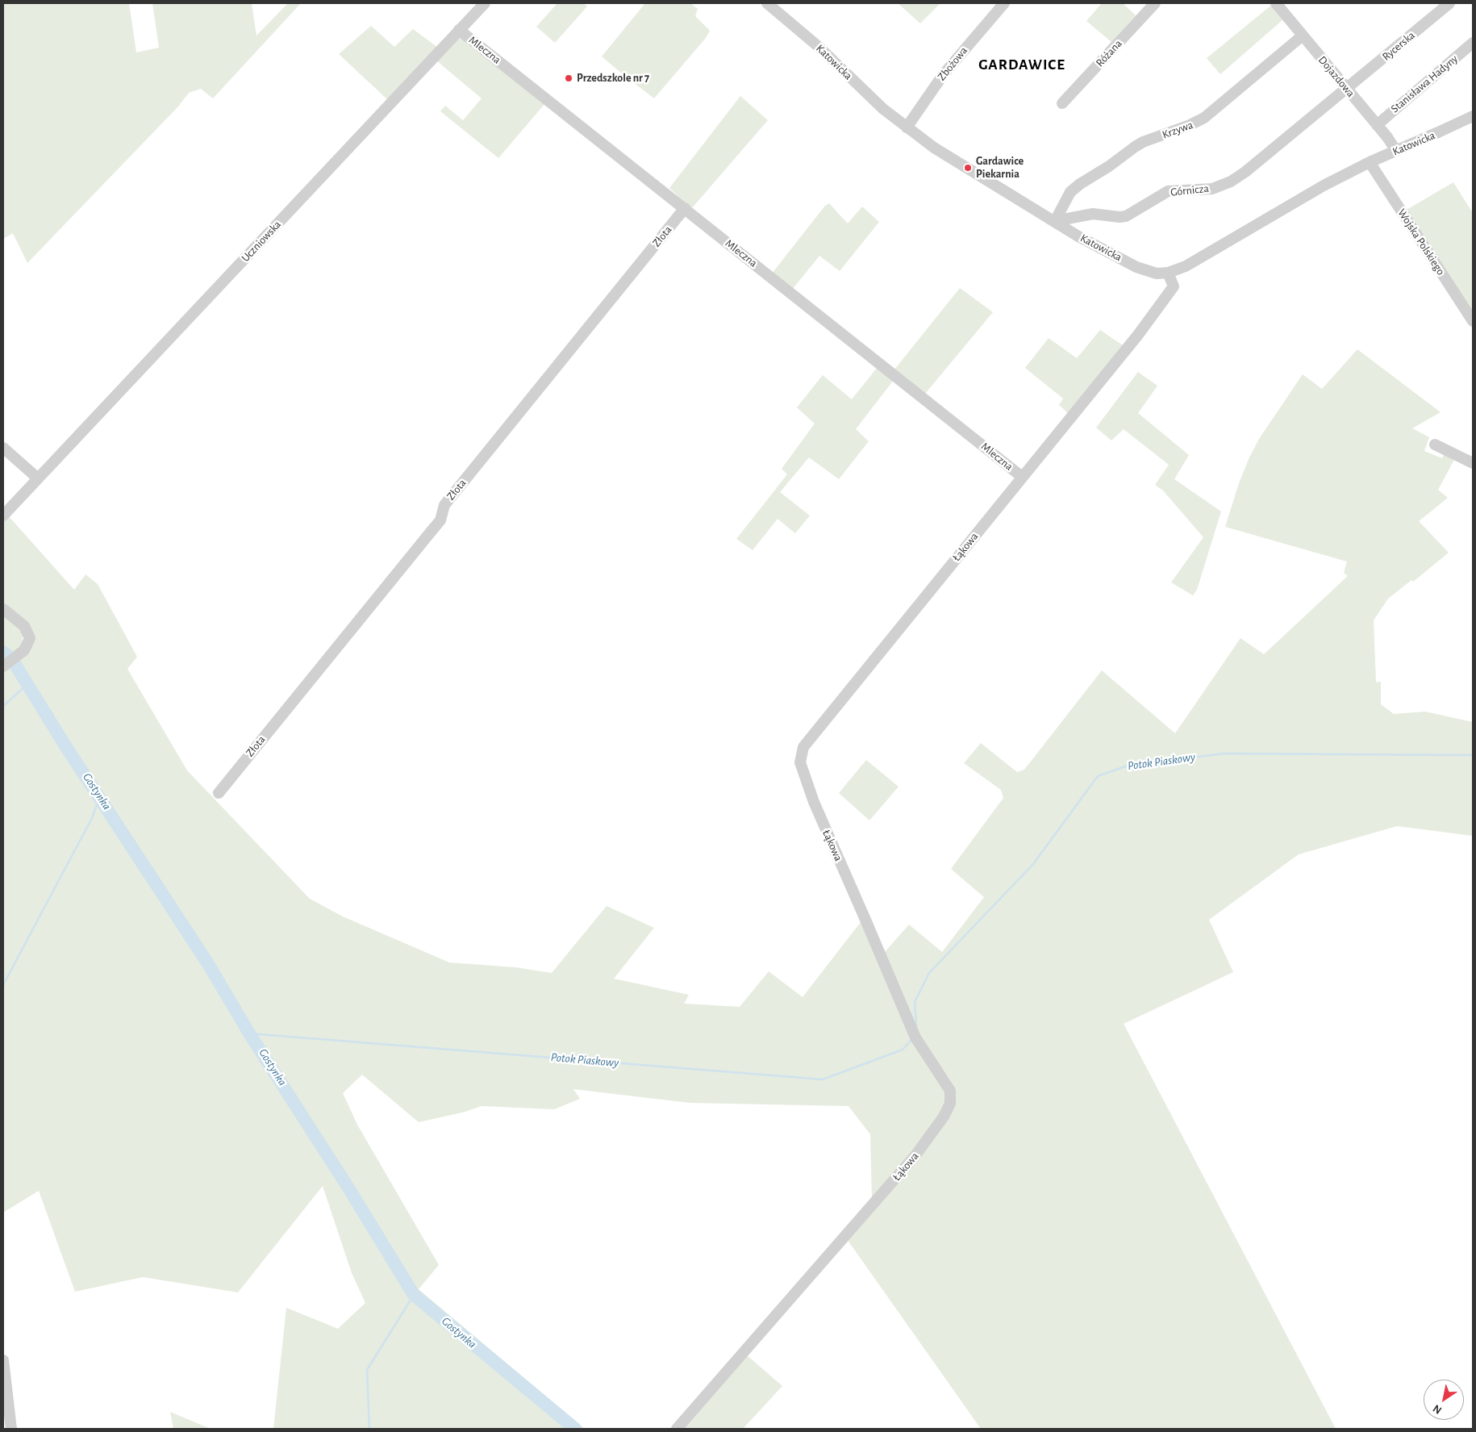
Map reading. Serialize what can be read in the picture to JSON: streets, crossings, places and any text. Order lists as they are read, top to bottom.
{
  "streets": {
    "street": [
      "Rycerska",
      "Mleczna",
      "Różana",
      "Katowicka",
      "Zbożowa",
      "Dojazdowa",
      "Stanisława Hadyny",
      "Krzywa",
      "Górnicza",
      "Złota",
      "Uczniowska",
      "Wojska Polskiego",
      "Łąkowa"
    ]
  },
  "crossings": [
    ["Rycerska", "Dojazdowa"],
    ["Rycerska", "Górnicza"],
    ["Mleczna", "Złota"],
    ["Mleczna", "Uczniowska"],
    ["Mleczna", "Łąkowa"],
    ["Katowicka", "Zbożowa"],
    ["Katowicka", "Dojazdowa"],
    ["Katowicka", "Krzywa"],
    ["Katowicka", "Górnicza"],
    ["Katowicka", "Wojska Polskiego"],
    ["Katowicka", "Łąkowa"],
    ["Dojazdowa", "Stanisława Hadyny"],
    ["Dojazdowa", "Krzywa"],
    ["Dojazdowa", "Górnicza"],
    ["Krzywa", "Górnicza"]
  ],
  "districts": ["GARDAWICE"],
  "water": ["Potok Piaskowy", "Gostynka"],
  "places": ["Przedszkole nr 7", "Gardawice Piekarnia"],
  "north": "bottom left"
}
